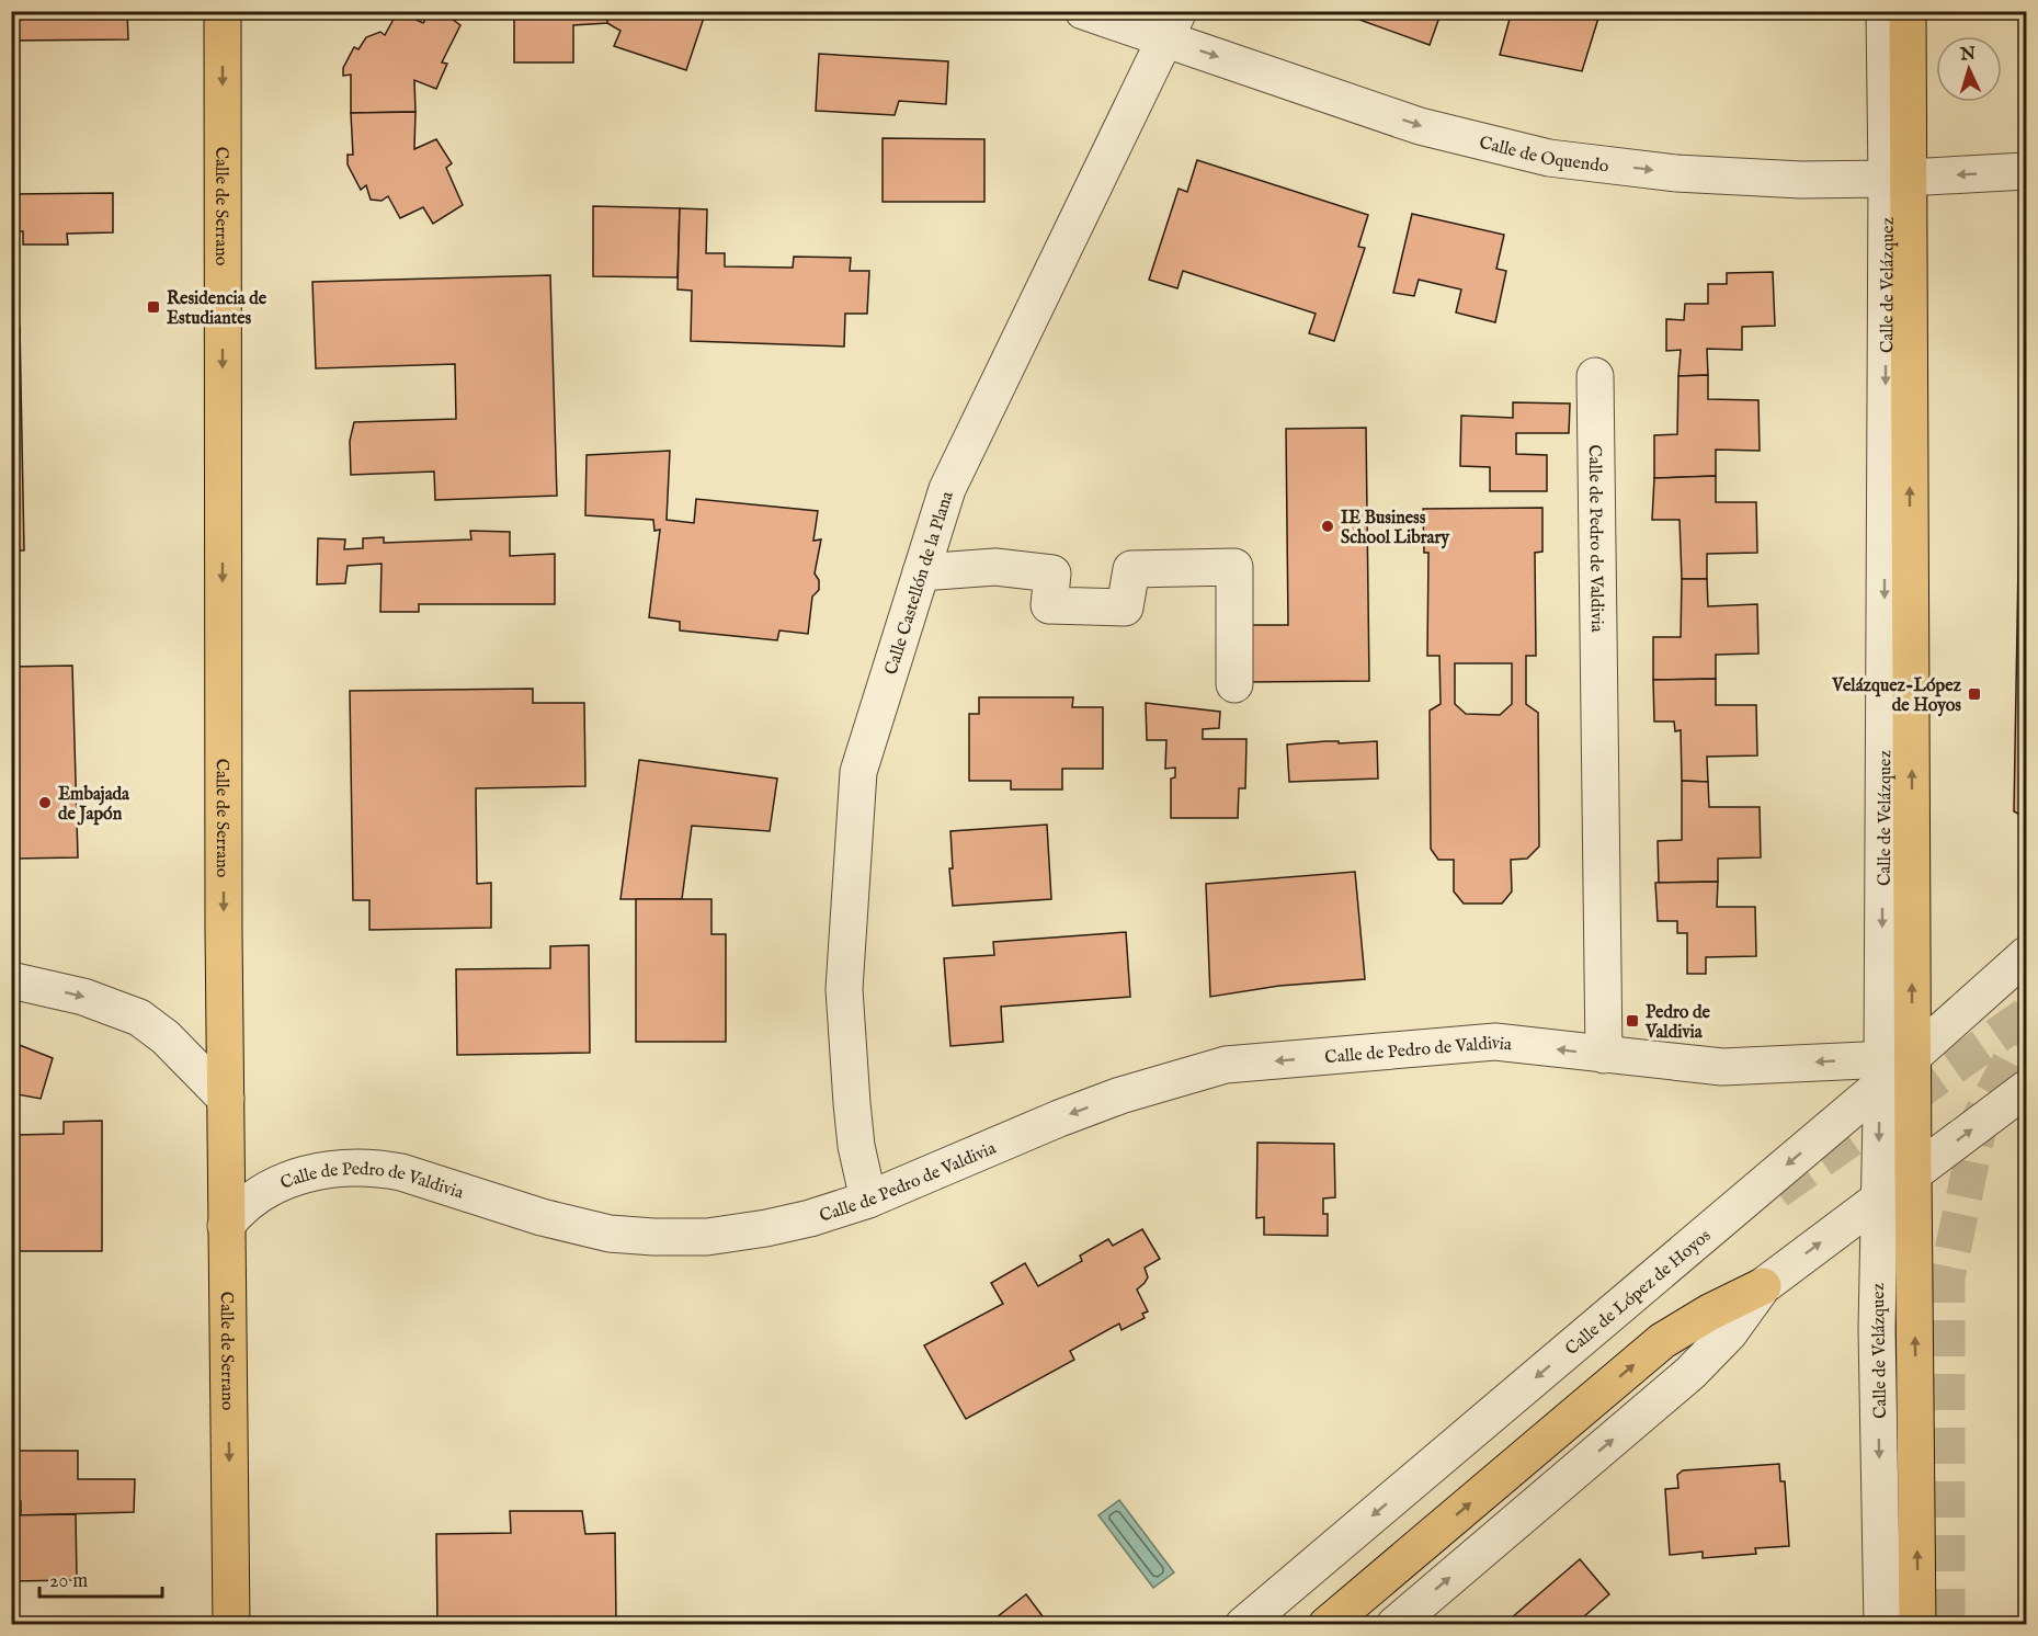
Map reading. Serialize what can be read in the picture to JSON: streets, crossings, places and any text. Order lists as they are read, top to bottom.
{
  "streets": {
    "main road": ["Calle de Serrano", "Calle de Velázquez"],
    "street": [
      "Calle de Oquendo",
      "Calle de Pedro de Valdivia",
      "Calle Castellón de la Plana",
      "Calle de López de Hoyos"
    ]
  },
  "crossings": [
    ["Calle de Oquendo", "Calle de Velázquez"],
    ["Calle de Oquendo", "Calle Castellón de la Plana"],
    ["Calle de Serrano", "Calle de Pedro de Valdivia"],
    ["Calle de Velázquez", "Calle de Pedro de Valdivia"],
    ["Calle de Velázquez", "Calle de López de Hoyos"],
    ["Calle de Pedro de Valdivia", "Calle Castellón de la Plana"],
    ["Calle de Pedro de Valdivia", "Calle de López de Hoyos"]
  ],
  "one_way": ["Calle de Serrano", "Calle de Pedro de Valdivia"],
  "places": {
    "transit": ["Residencia de Estudiantes", "Velázquez-López de Hoyos", "Pedro de Valdivia"],
    "other": ["IE Business School Library", "Embajada de Japón"]
  },
  "scale_bar": "20 m",
  "north": "top"
}
